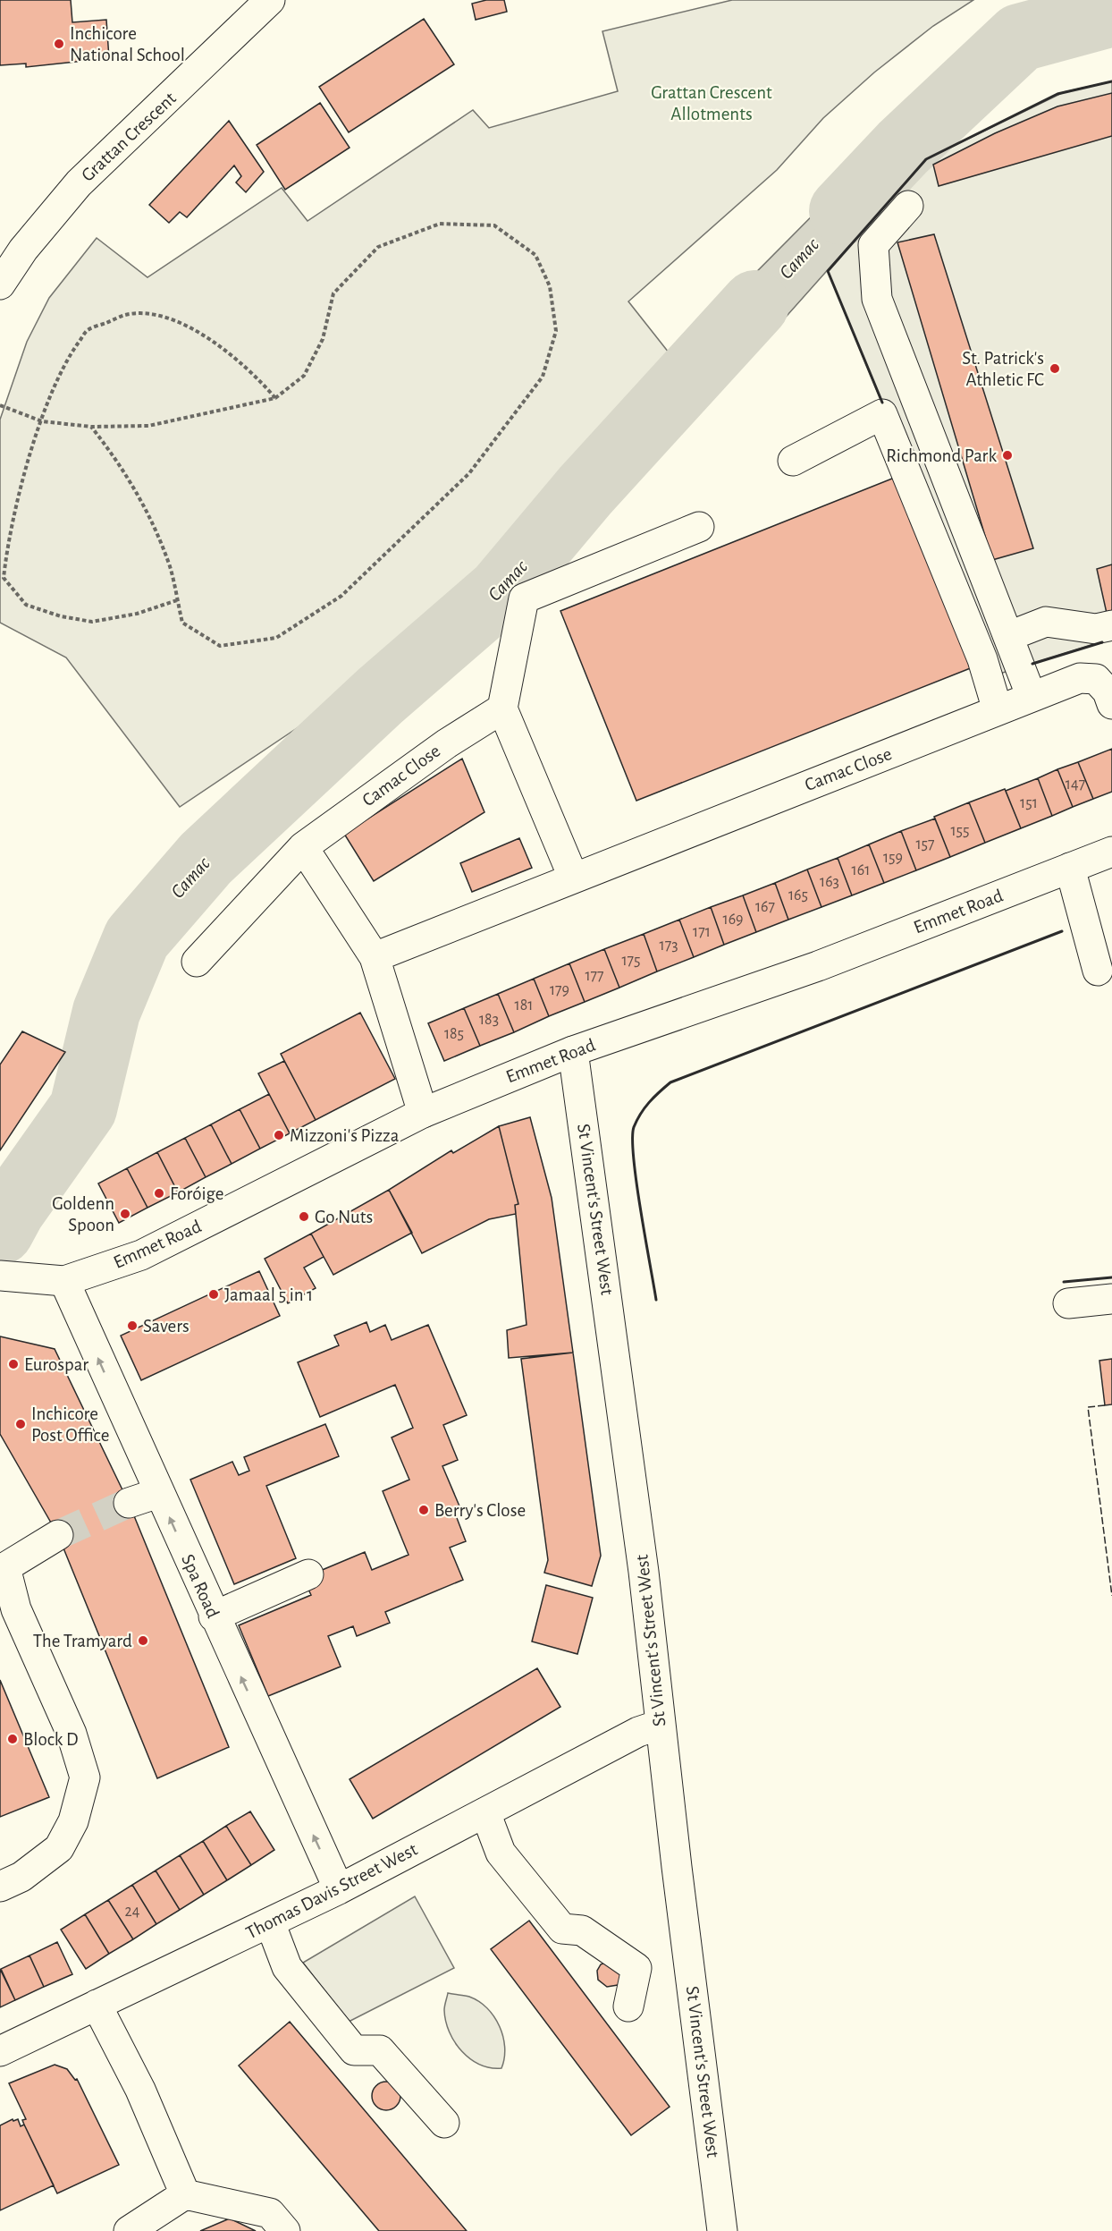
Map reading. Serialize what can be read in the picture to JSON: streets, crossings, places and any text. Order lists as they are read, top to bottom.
{
  "streets": {
    "street": [
      "Grattan Crescent",
      "Camac Close",
      "Emmet Road",
      "St Vincent's Street West",
      "Spa Road",
      "Thomas Davis Street West"
    ]
  },
  "crossings": [
    ["Emmet Road", "St Vincent's Street West"],
    ["Emmet Road", "Spa Road"],
    ["St Vincent's Street West", "Thomas Davis Street West"],
    ["Spa Road", "Thomas Davis Street West"]
  ],
  "one_way": ["Spa Road"],
  "water": ["Camac"],
  "parks": ["Grattan Crescent Allotments"],
  "places": [
    "Inchicore National School",
    "St. Patrick's Athletic FC",
    "Richmond Park",
    "Mizzoni's Pizza",
    "Foróige",
    "Goldenn Spoon",
    "Go Nuts",
    "Jamaal 5 in 1",
    "Savers",
    "Eurospar",
    "Inchicore Post Office",
    "Berry's Close",
    "The Tramyard",
    "Block D"
  ],
  "house_numbers": [
    "147",
    "151",
    "155",
    "157",
    "159",
    "161",
    "163",
    "165",
    "167",
    "169",
    "171",
    "173",
    "175",
    "177",
    "179",
    "181",
    "183",
    "185",
    "24"
  ]
}
